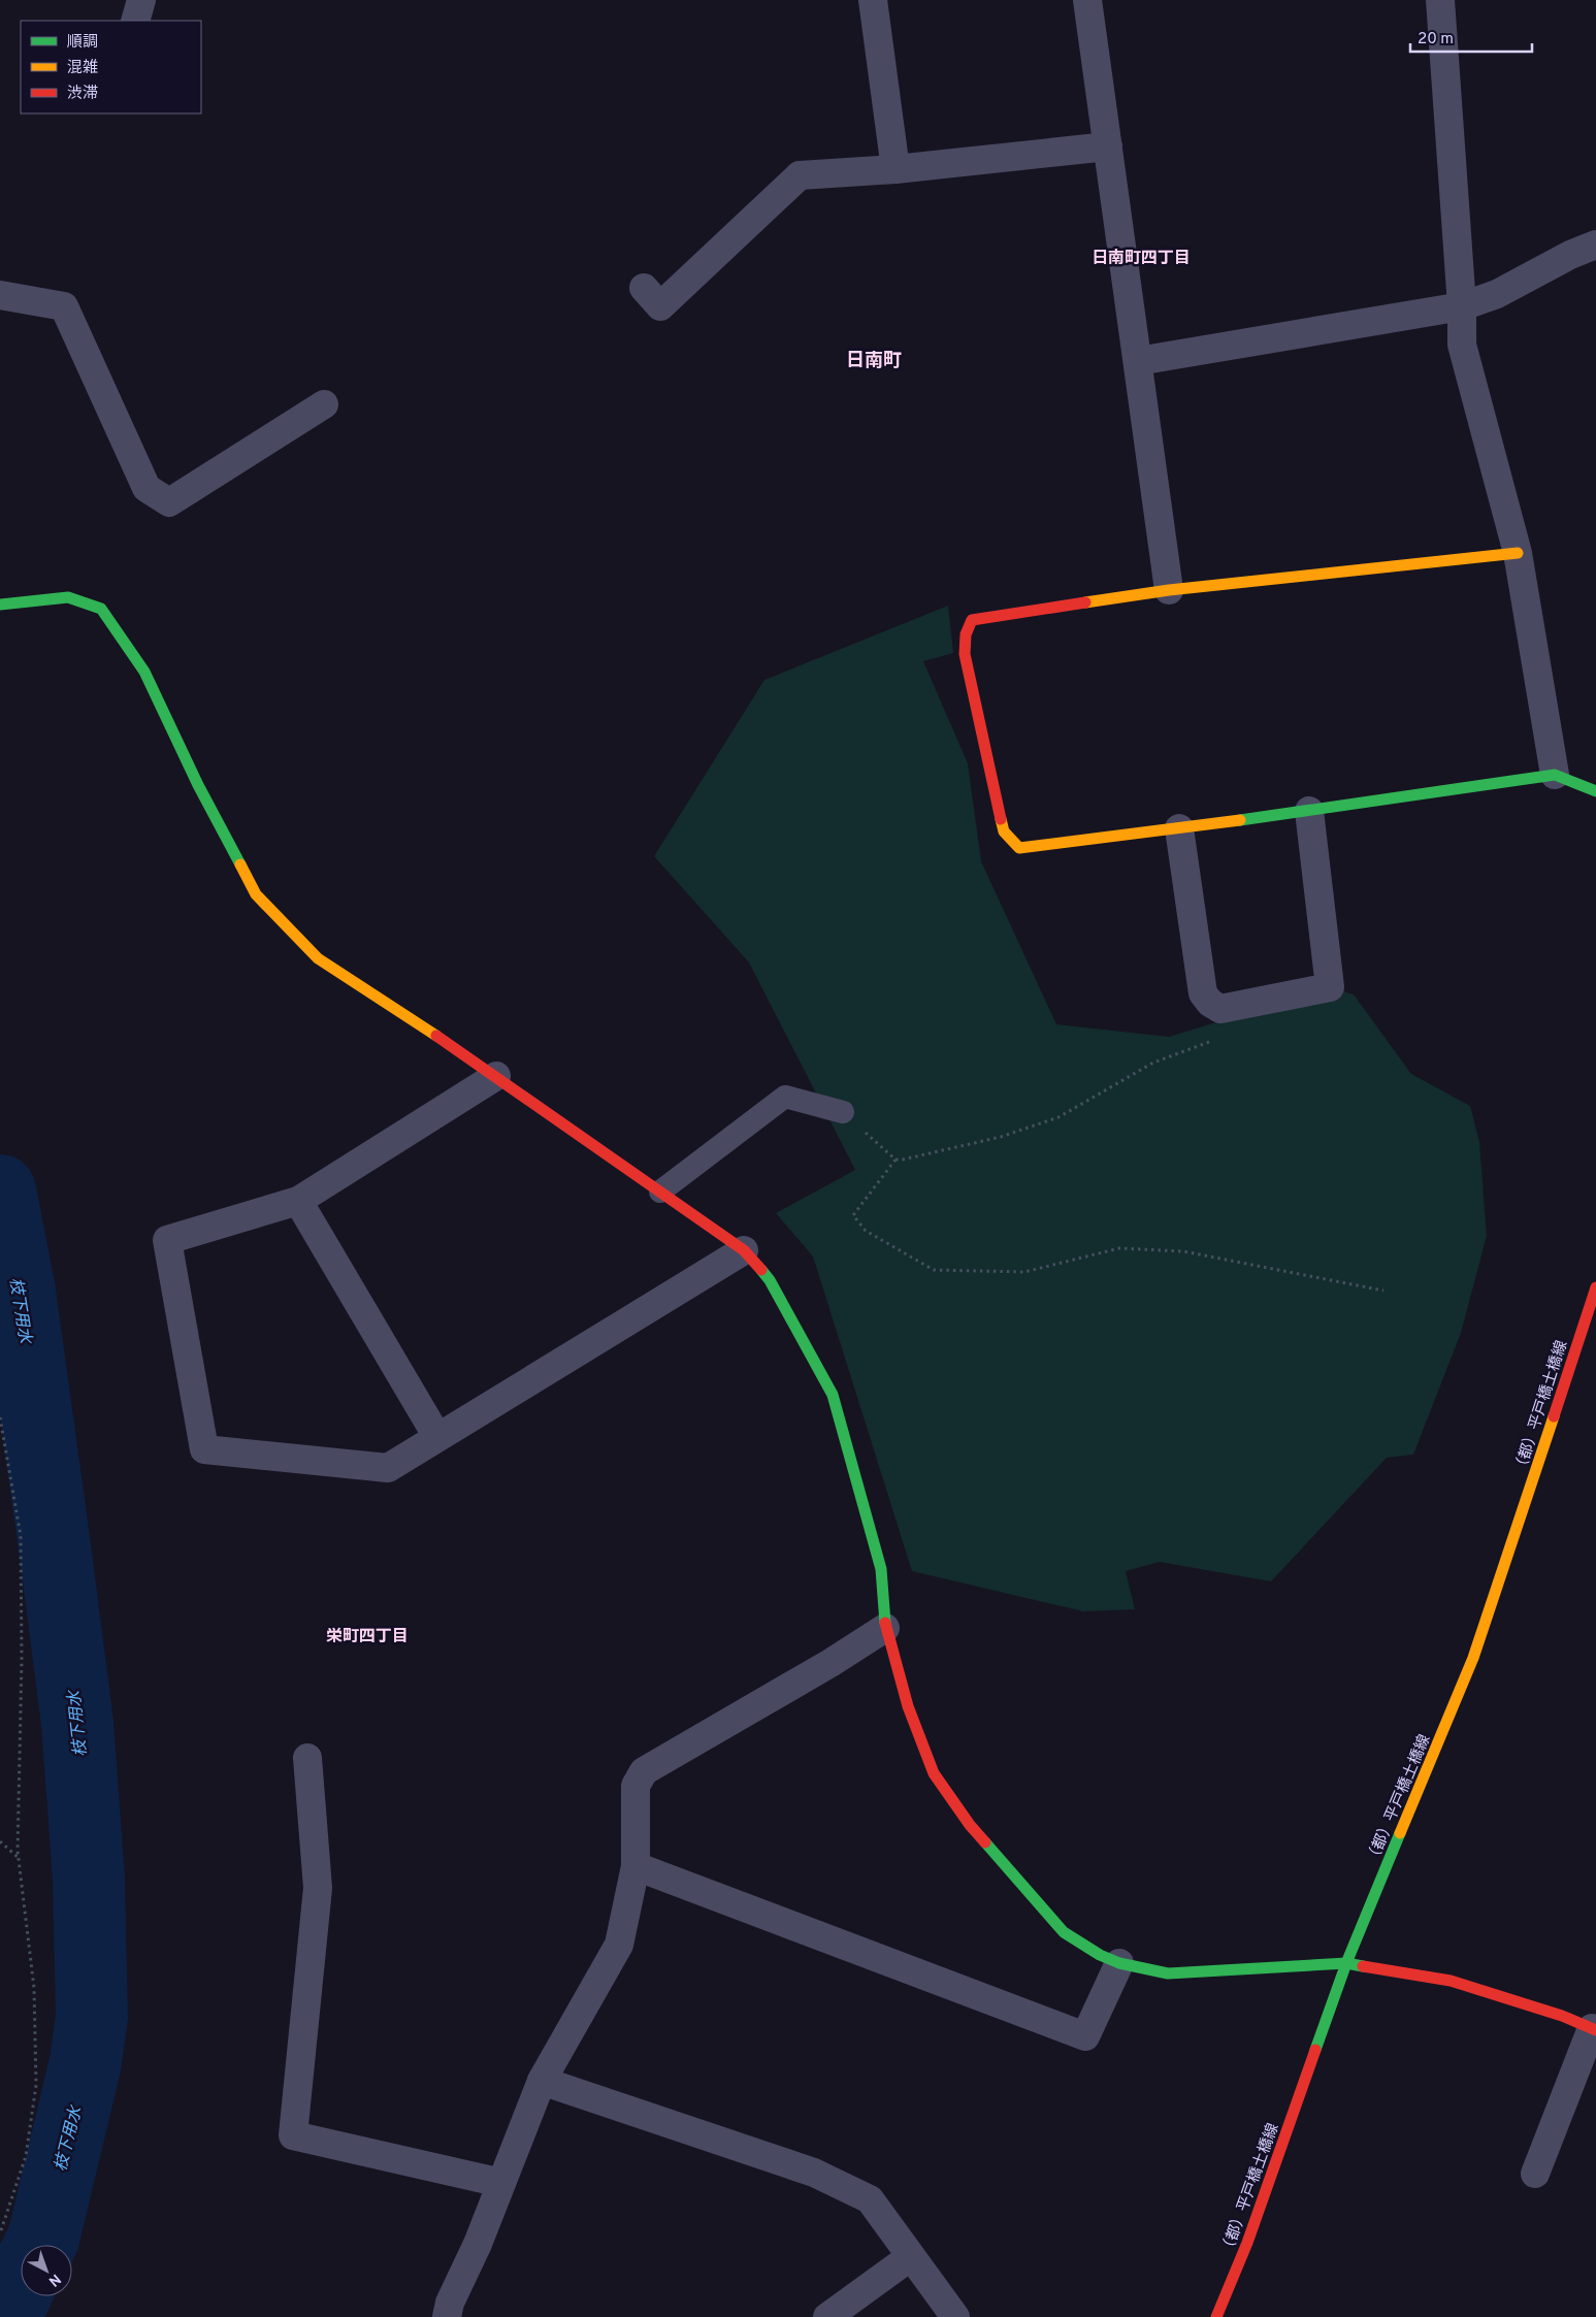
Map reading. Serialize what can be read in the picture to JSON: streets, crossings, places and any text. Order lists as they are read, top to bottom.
{
  "streets": {
    "street": ["（都）平戸橋土橋線"]
  },
  "districts": ["日南町四丁目", "日南町", "栄町四丁目"],
  "water": ["枝下用水"],
  "legend": ["順調", "混雑", "渋滞"],
  "scale_bar": "20 m",
  "north": "bottom right"
}
